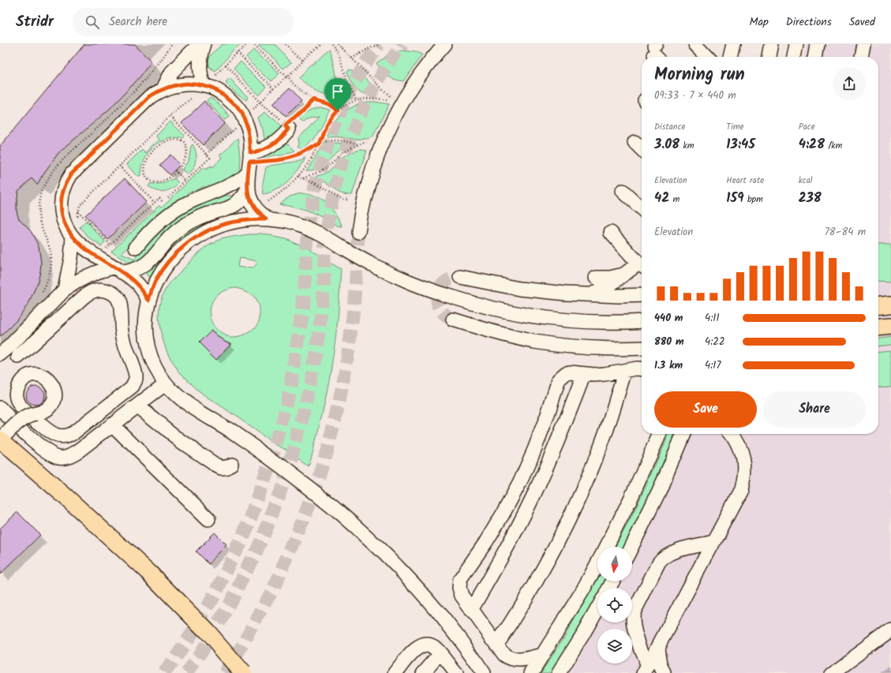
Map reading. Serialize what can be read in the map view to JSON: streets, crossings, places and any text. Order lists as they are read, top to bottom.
{
  "north": "bottom",
  "page": {
    "header": "Stridr",
    "search": "Search here",
    "nav": ["Map", "Directions", "Saved"],
    "heading": ["Morning run", "09:33 · 7 × 440 m"],
    "stats": [
      ["Distance", "3.08 km"],
      ["Time", "13:45"],
      ["Pace", "4:28 /km"],
      ["Elevation", "42 m"],
      ["Heart rate", "159 bpm"],
      ["kcal", "238"]
    ],
    "chart": ["Elevation", "78–84 m"],
    "list": [
      {
        "name": "440 m",
        "note": "4:11"
      },
      {
        "name": "880 m",
        "note": "4:22"
      },
      {
        "name": "1.3 km",
        "note": "4:17"
      }
    ],
    "buttons": ["Save", "Share"]
  }
}
